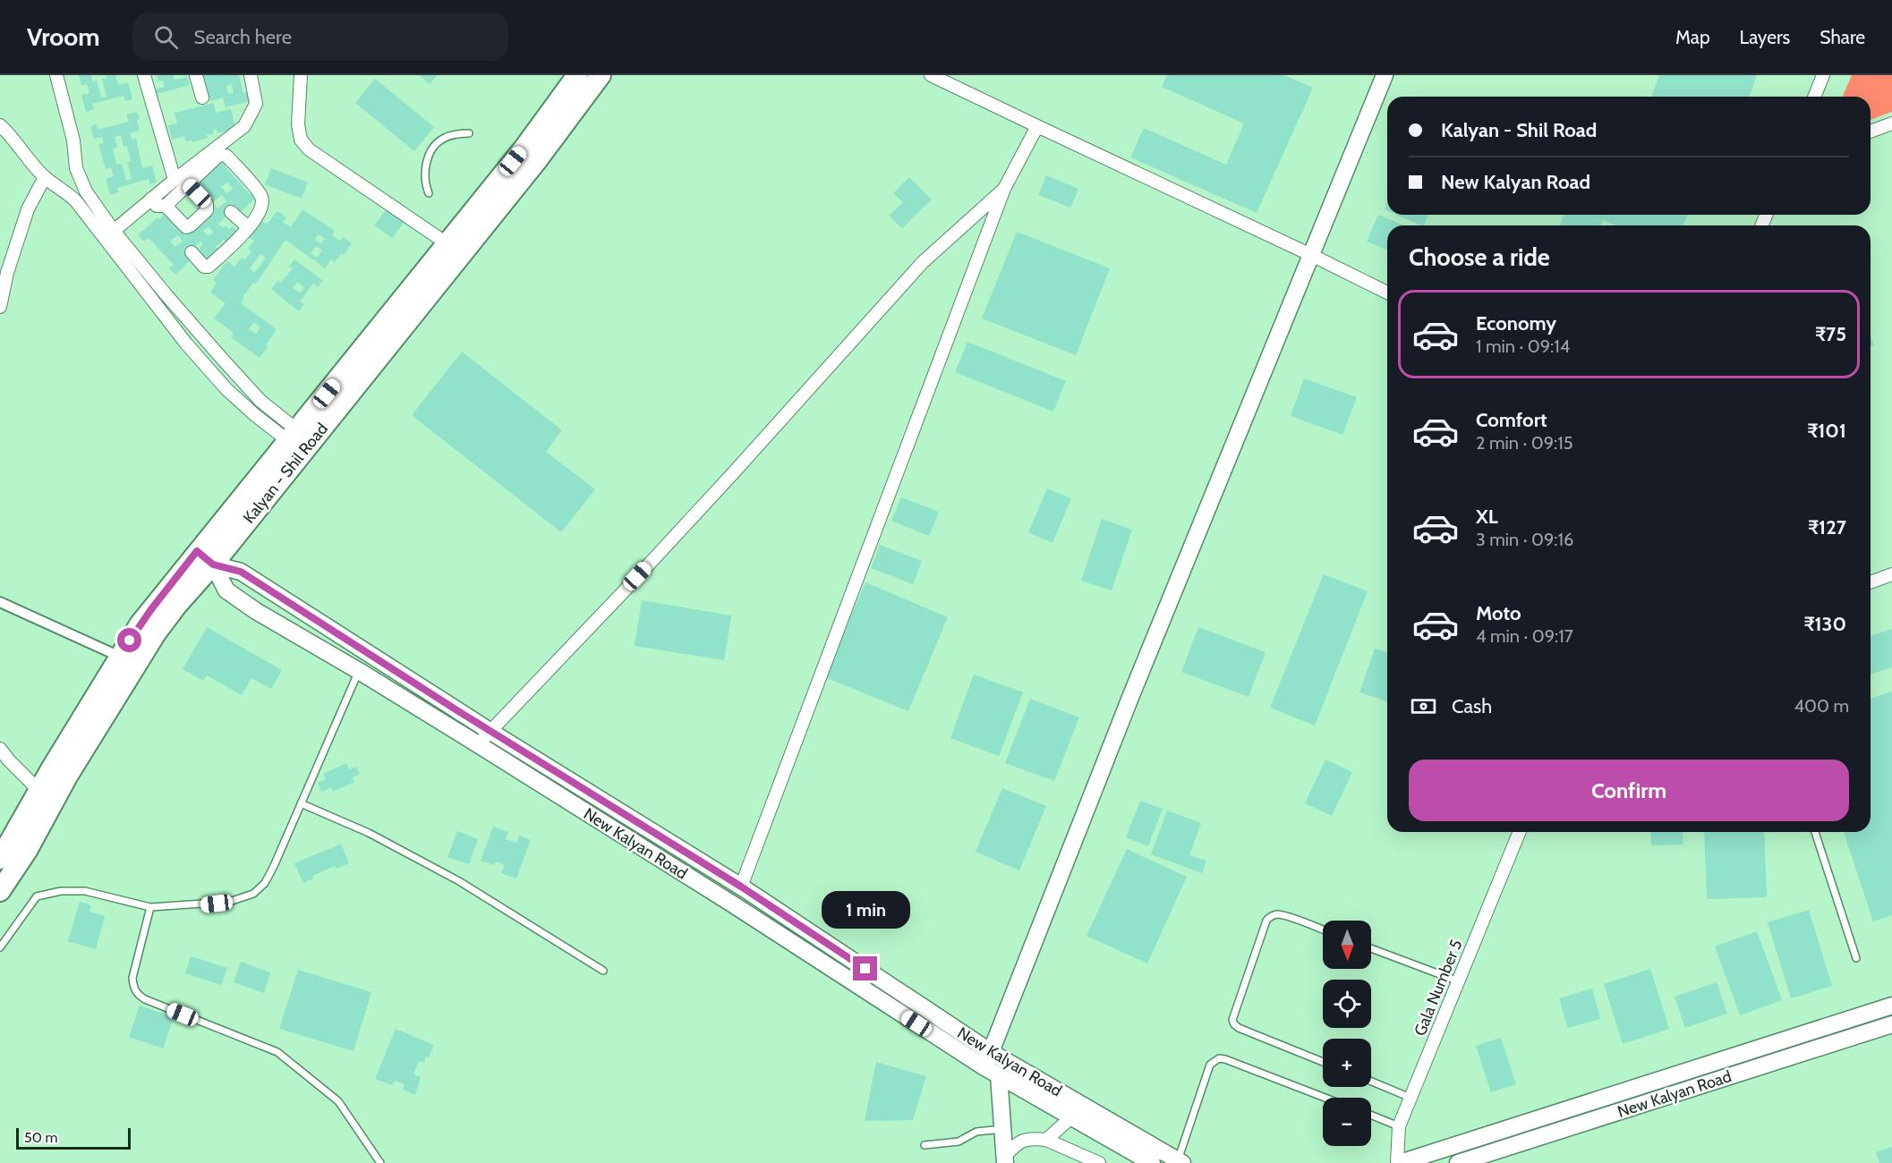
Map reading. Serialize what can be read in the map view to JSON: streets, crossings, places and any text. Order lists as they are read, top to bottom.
{
  "streets": {
    "main road": ["Kalyan - Shil Road"],
    "street": ["New Kalyan Road", "Gala Number 5"]
  },
  "crossings": [
    ["Kalyan - Shil Road", "New Kalyan Road"]
  ],
  "scale_bar": "50 m",
  "north": "bottom",
  "page": {
    "header": "Vroom",
    "search": "Search here",
    "nav": ["Map", "Layers", "Share"],
    "banner": ["Kalyan - Shil Road", "New Kalyan Road"],
    "heading": "Choose a ride",
    "list": [
      {
        "name": "Economy",
        "note": "1 min · 09:14",
        "value": "₹75"
      },
      {
        "name": "Comfort",
        "note": "2 min · 09:15",
        "value": "₹101"
      },
      {
        "name": "XL",
        "note": "3 min · 09:16",
        "value": "₹127"
      },
      {
        "name": "Moto",
        "note": "4 min · 09:17",
        "value": "₹130"
      }
    ],
    "pay": ["Cash", "400 m"],
    "buttons": "Confirm",
    "bubble": "1 min",
    "map_buttons": ["+", "−"],
    "scale": "50 m"
  }
}
